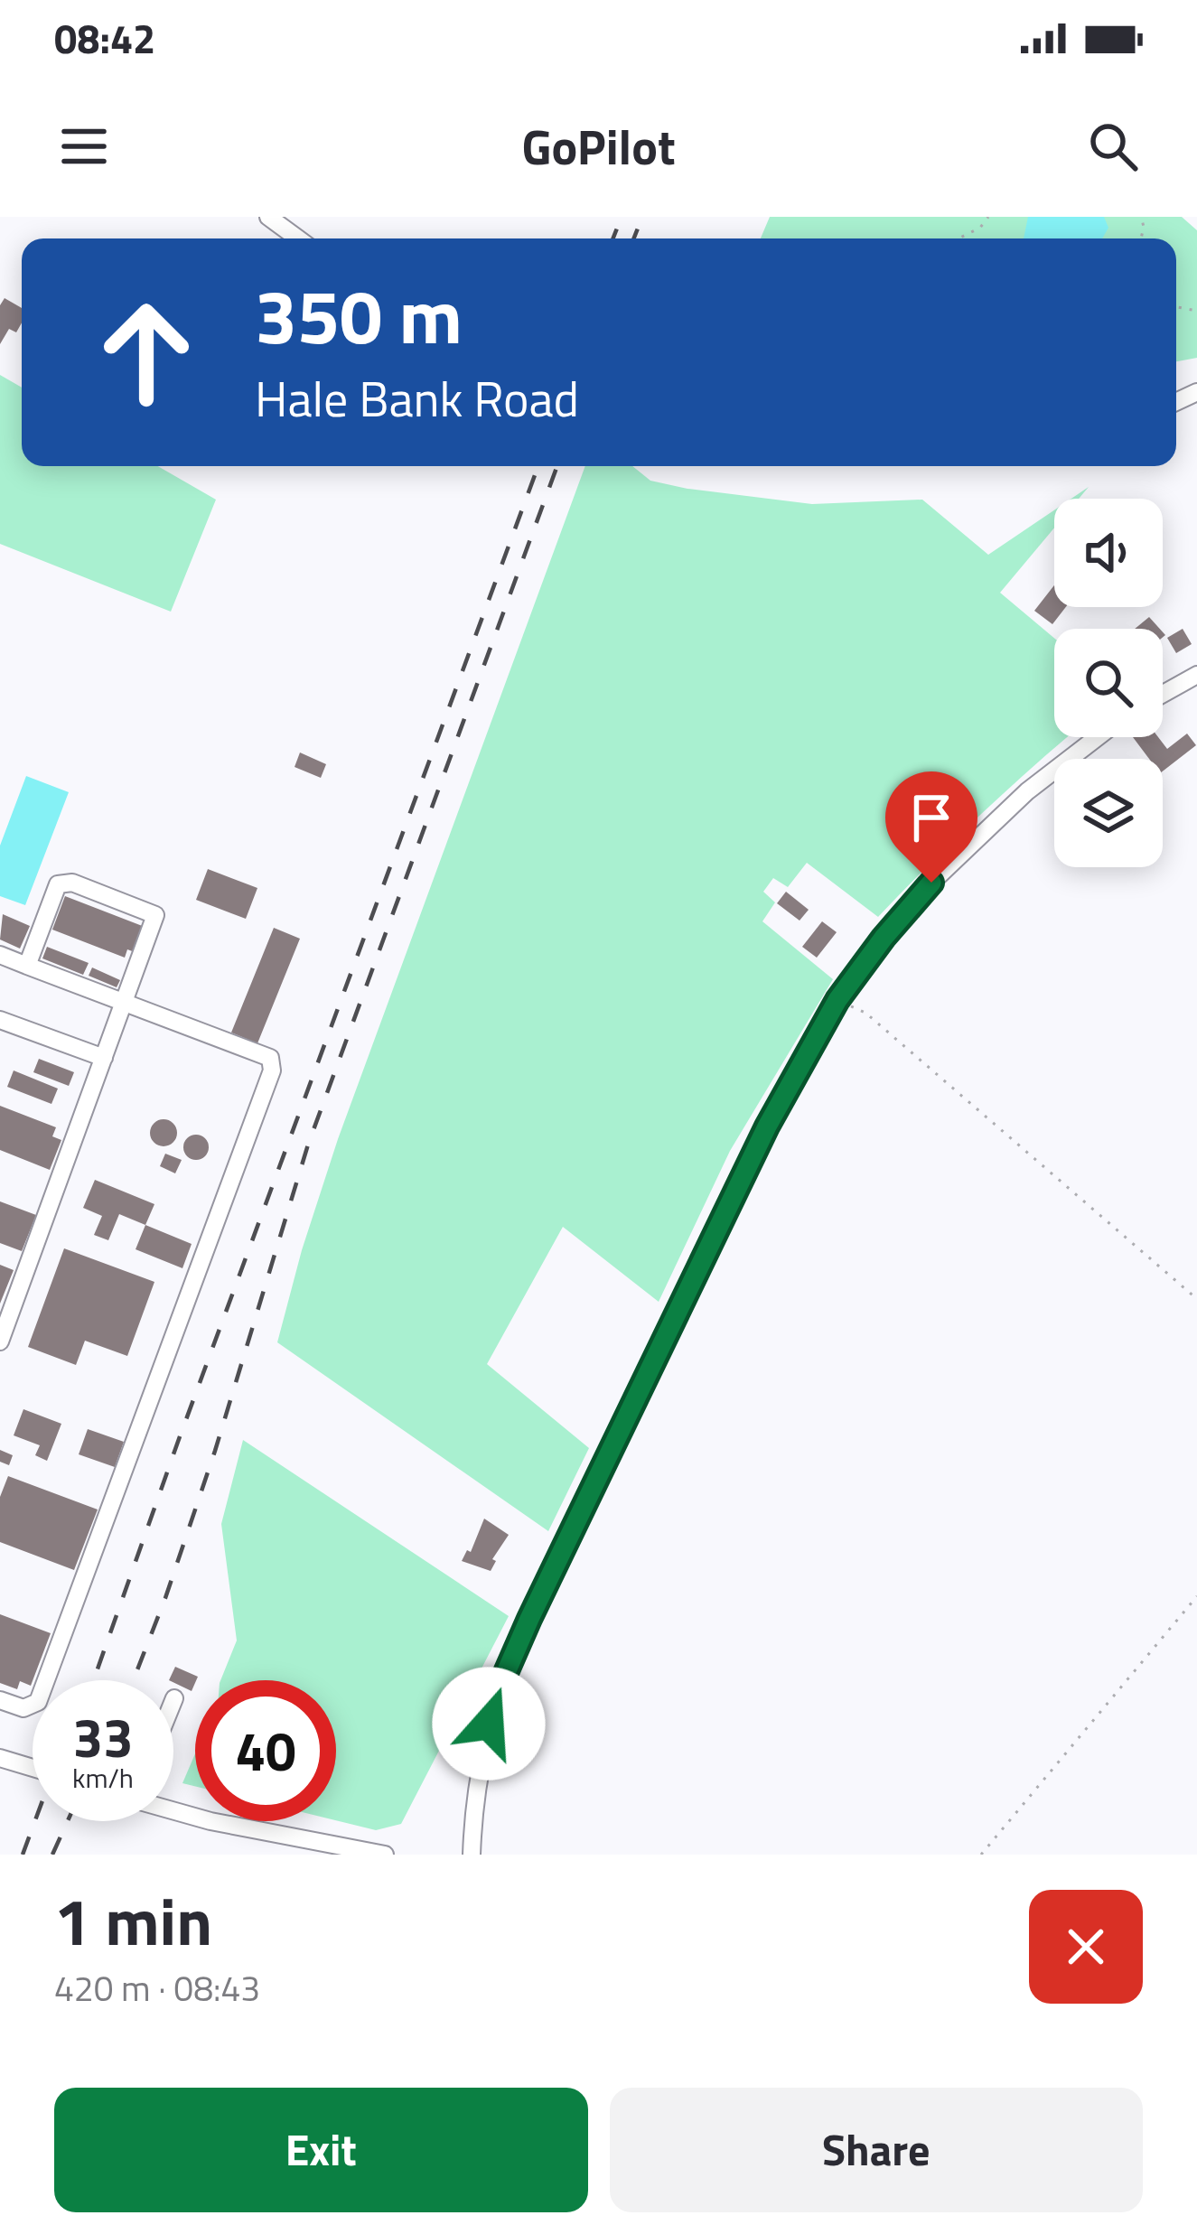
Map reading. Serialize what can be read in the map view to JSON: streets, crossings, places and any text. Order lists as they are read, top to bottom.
{
  "page": {
    "status": "08:42",
    "header": "GoPilot",
    "turn": ["350 m", "Hale Bank Road"],
    "speed": "33 km/h",
    "limit": "40",
    "heading": ["1 min", "420 m · 08:43"],
    "buttons": ["Exit", "Share"]
  }
}
